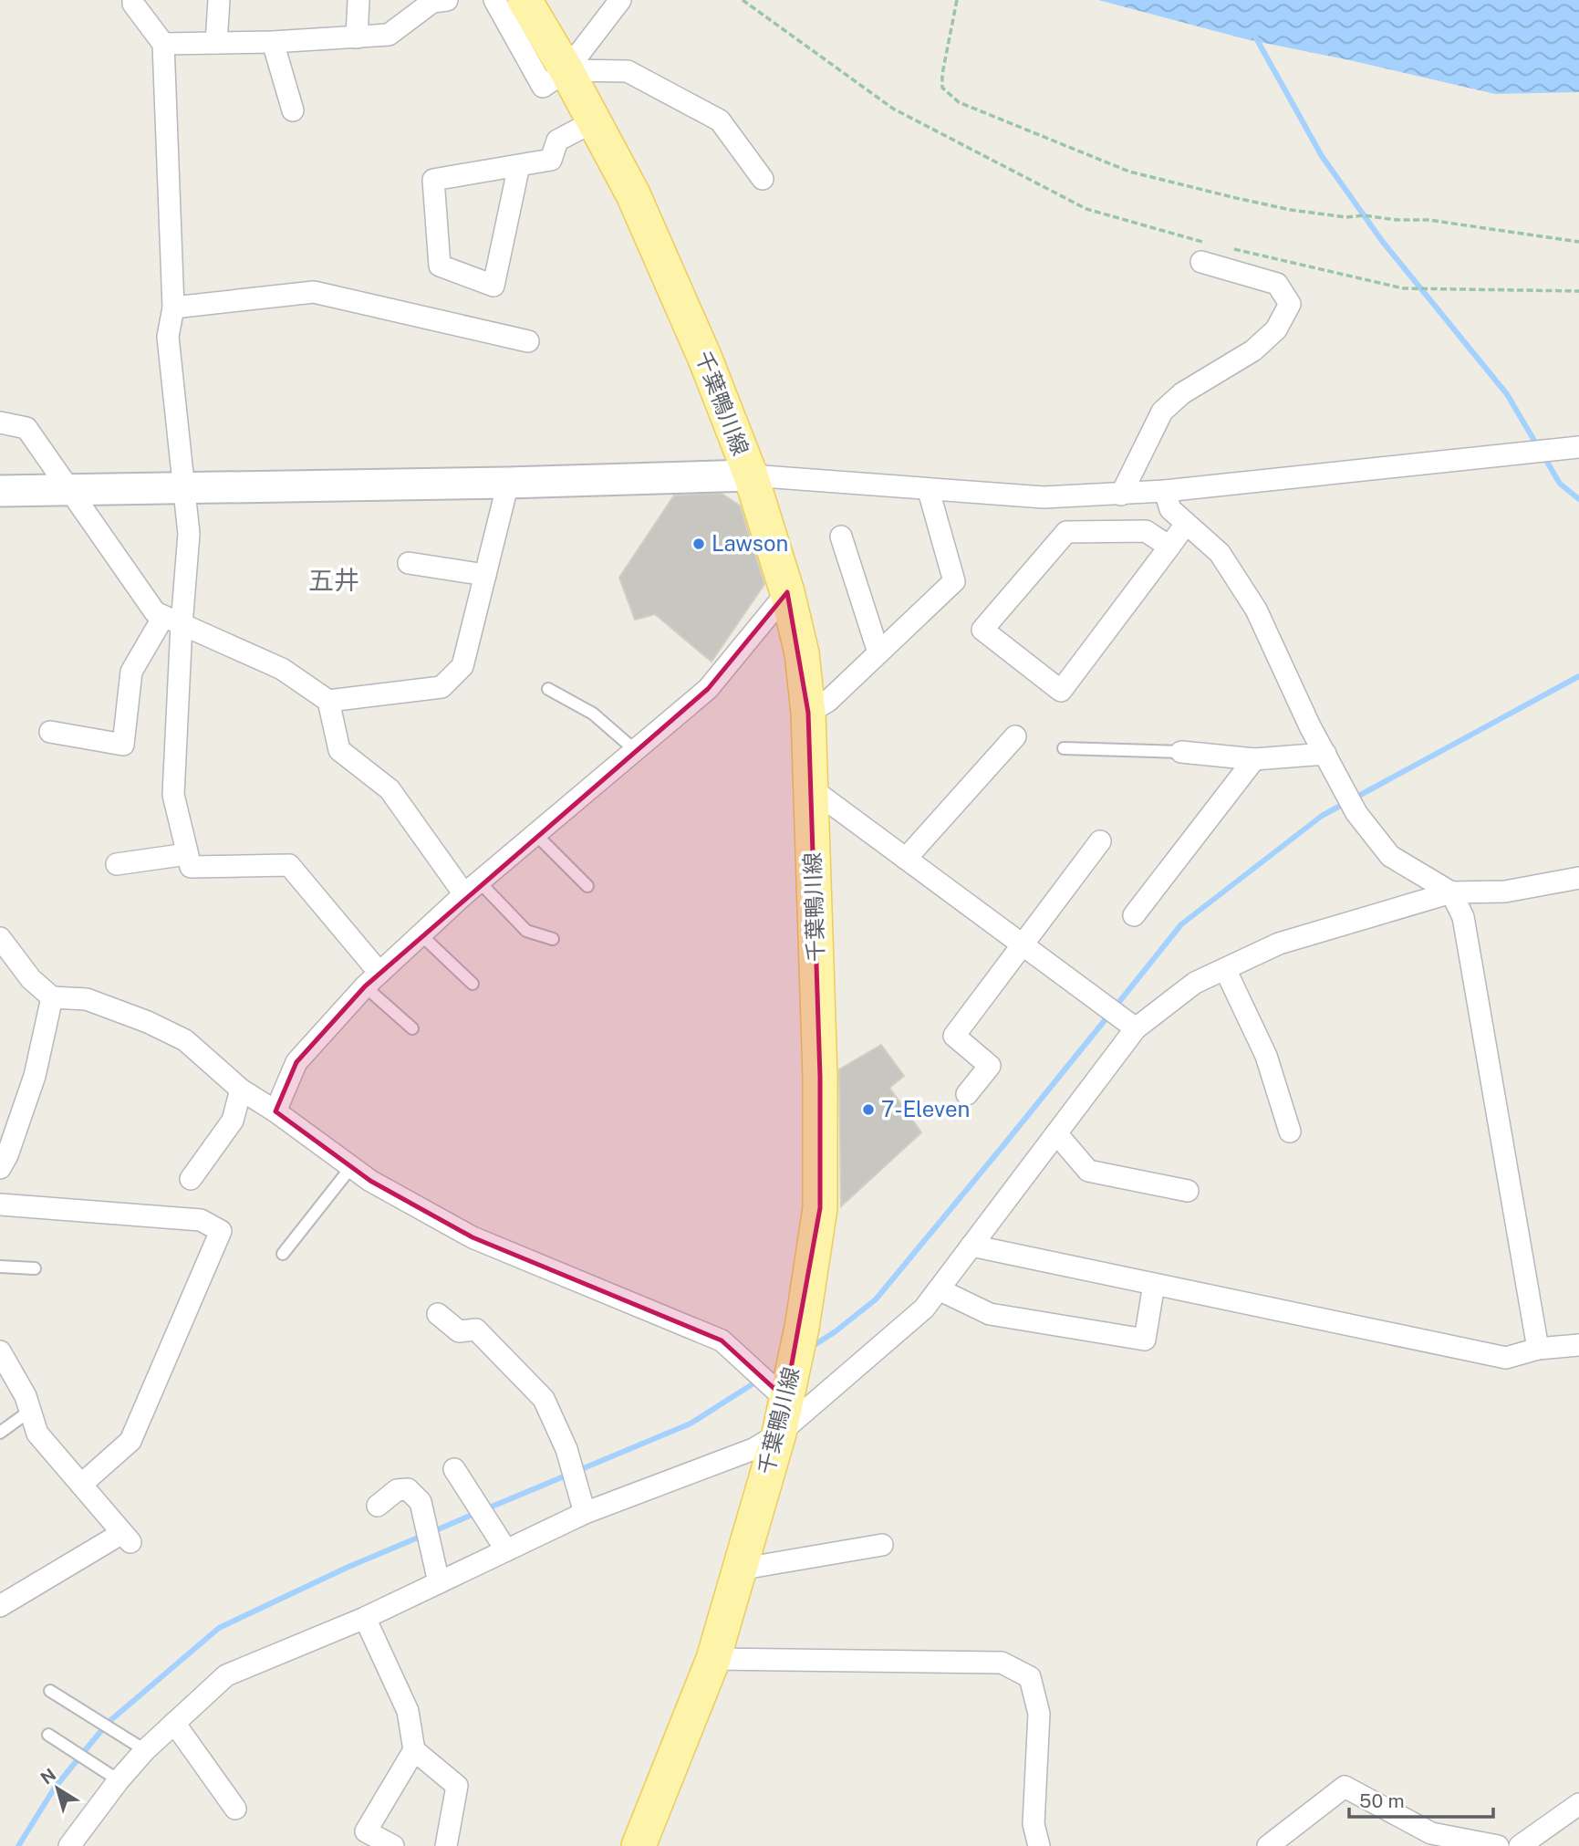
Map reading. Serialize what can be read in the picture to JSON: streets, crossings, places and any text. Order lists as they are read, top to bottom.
{
  "streets": {
    "main road": ["千葉鴨川線"]
  },
  "districts": ["五井"],
  "places": ["Lawson", "7-Eleven"],
  "scale_bar": "50 m",
  "north": "top left"
}
